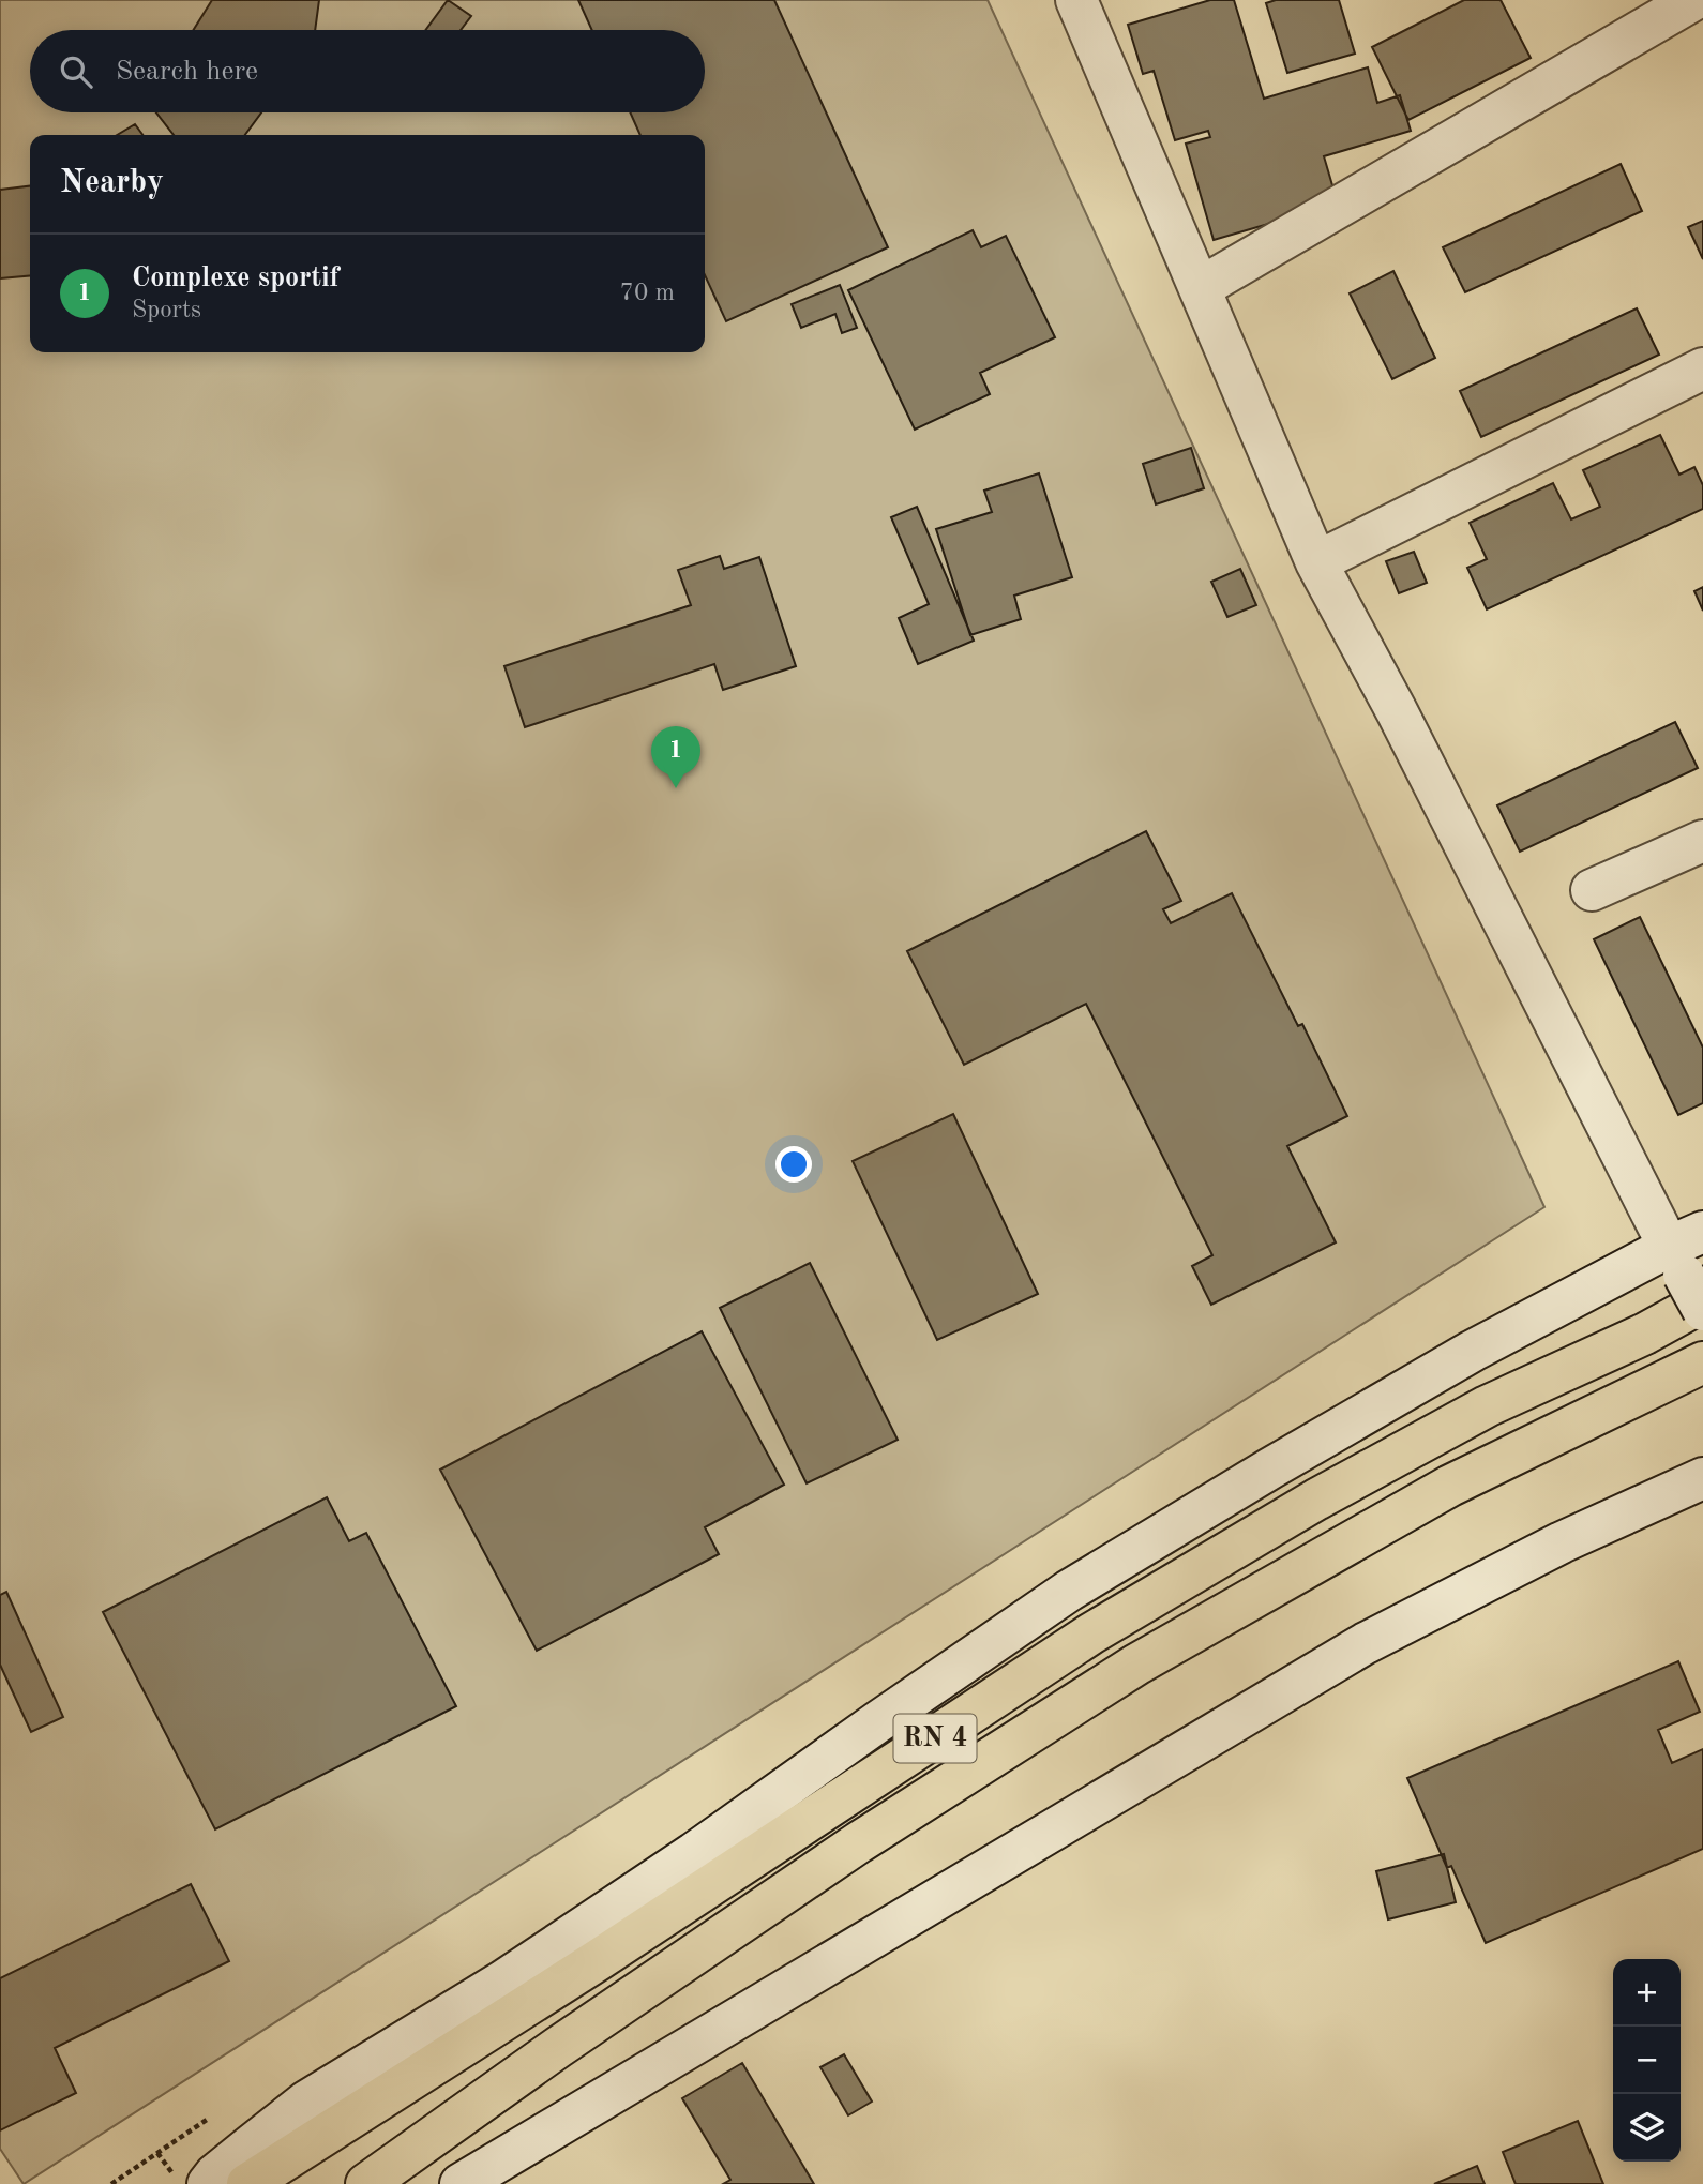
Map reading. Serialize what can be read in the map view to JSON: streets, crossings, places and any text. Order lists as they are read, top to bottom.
{
  "streets": {
    "highway": ["RN 4"]
  },
  "page": {
    "search": "Search here",
    "heading": "Nearby",
    "list": [
      {
        "mark": "1",
        "name": "Complexe sportif",
        "note": "Sports",
        "value": "70 m"
      }
    ],
    "pins": "1",
    "map_buttons": ["+", "−"]
  }
}
